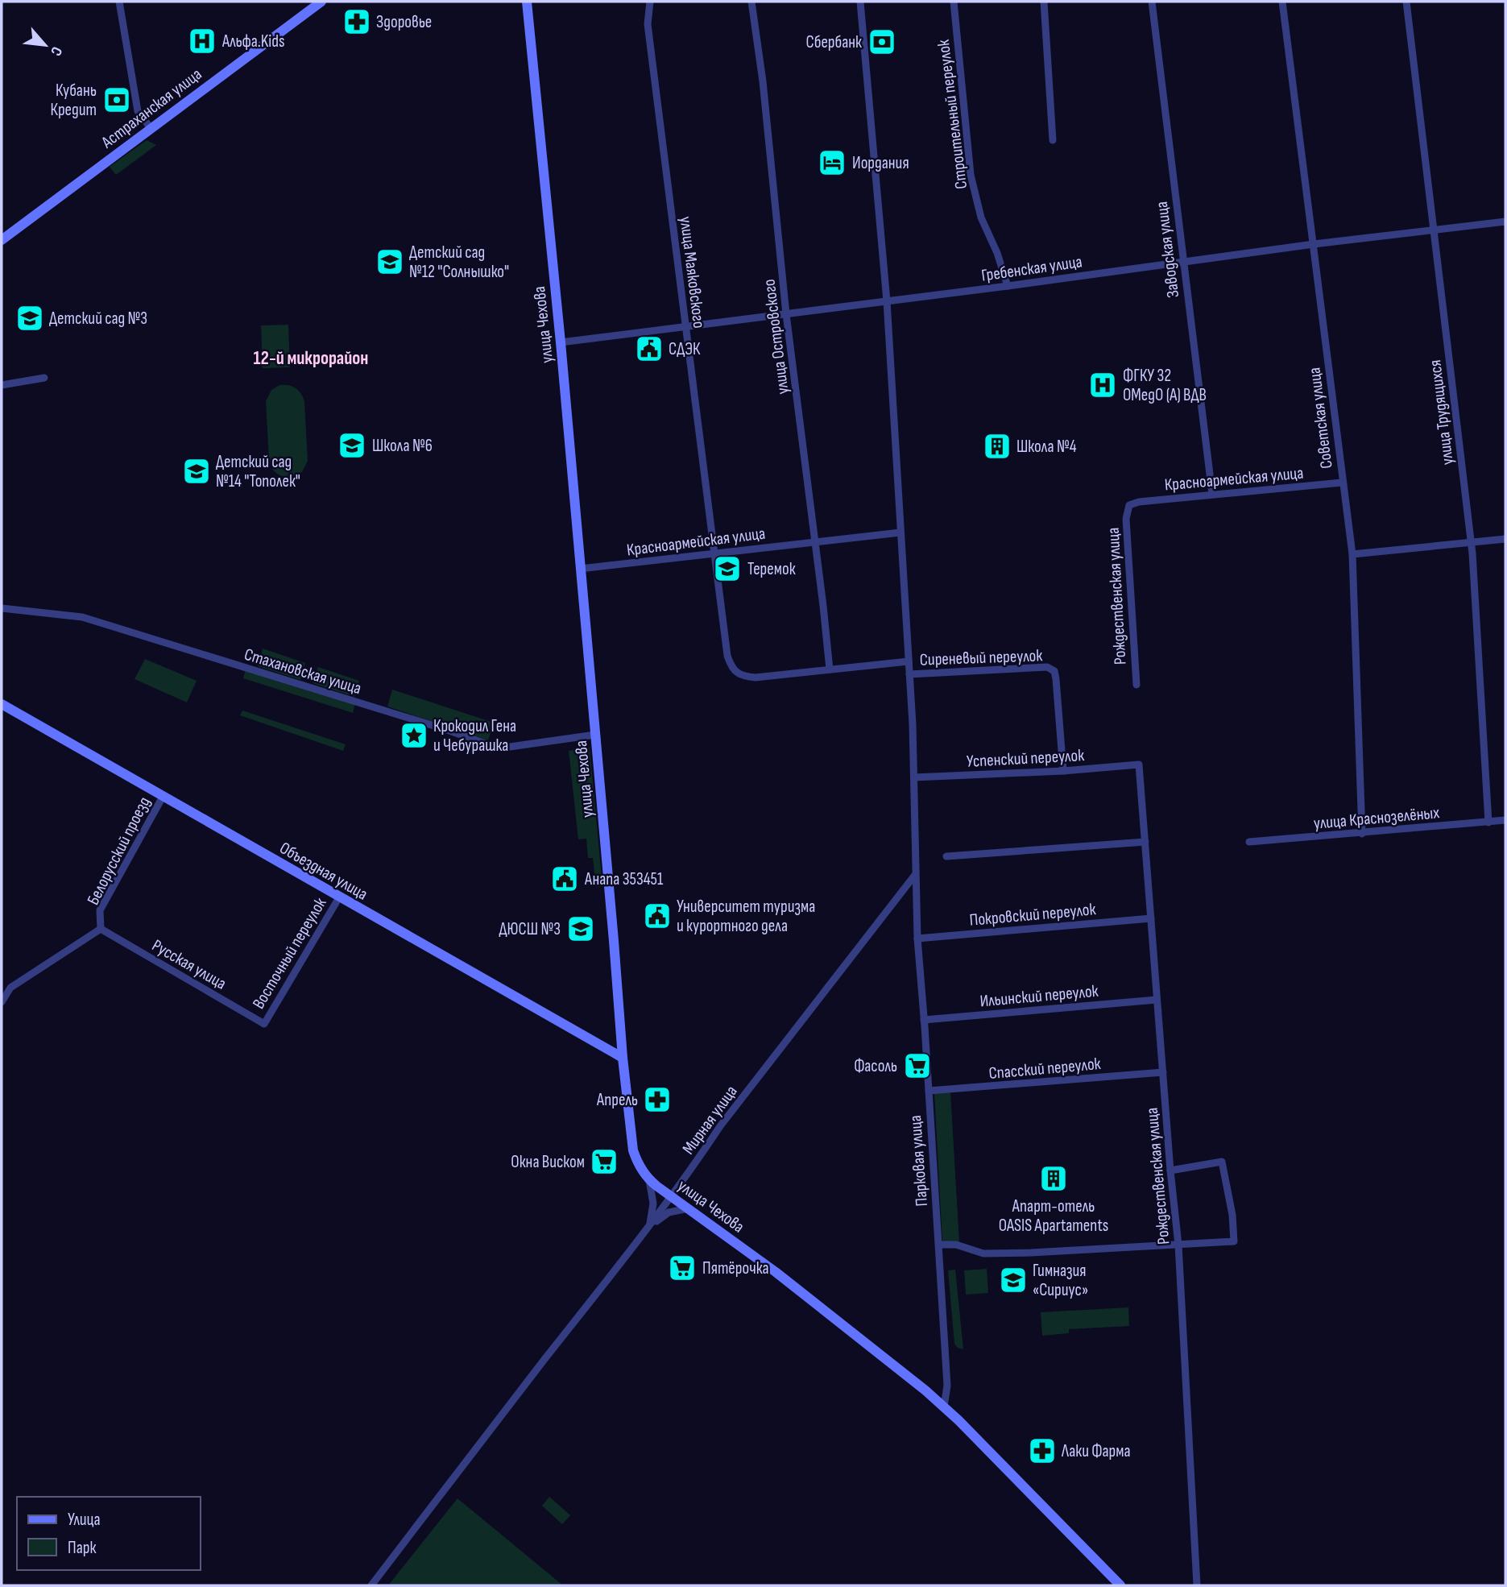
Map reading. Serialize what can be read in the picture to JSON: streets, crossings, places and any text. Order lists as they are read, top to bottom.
{
  "streets": {
    "street": [
      "Астраханская улица",
      "Строительный переулок",
      "Заводская улица",
      "Гребенская улица",
      "улица Маяковского",
      "улица Чехова",
      "улица Островского",
      "улица Трудящихся",
      "Советская улица",
      "Красноармейская улица",
      "Рождественская улица",
      "Сиреневый переулок",
      "Стахановская улица",
      "Успенский переулок",
      "улица Краснозелёных",
      "Белорусский проезд",
      "Объездная улица",
      "Покровский переулок",
      "Восточный переулок",
      "Русская улица",
      "Ильинский переулок",
      "Спасский переулок",
      "Мирная улица",
      "Парковая улица"
    ]
  },
  "crossings": [
    ["Строительный переулок", "Гребенская улица"],
    ["Заводская улица", "Гребенская улица"],
    ["Заводская улица", "Красноармейская улица"],
    ["Гребенская улица", "улица Маяковского"],
    ["Гребенская улица", "улица Чехова"],
    ["Гребенская улица", "улица Островского"],
    ["Гребенская улица", "улица Трудящихся"],
    ["Гребенская улица", "Советская улица"],
    ["Гребенская улица", "Парковая улица"],
    ["улица Маяковского", "Красноармейская улица"],
    ["улица Маяковского", "Сиреневый переулок"],
    ["улица Чехова", "Красноармейская улица"],
    ["улица Чехова", "Стахановская улица"],
    ["улица Чехова", "Объездная улица"],
    ["улица Чехова", "Мирная улица"],
    ["улица Чехова", "Парковая улица"],
    ["улица Островского", "Красноармейская улица"],
    ["улица Островского", "Сиреневый переулок"],
    ["улица Трудящихся", "улица Краснозелёных"],
    ["Советская улица", "Красноармейская улица"],
    ["Советская улица", "улица Краснозелёных"],
    ["Красноармейская улица", "Рождественская улица"],
    ["Красноармейская улица", "Парковая улица"],
    ["Рождественская улица", "Успенский переулок"],
    ["Рождественская улица", "Покровский переулок"],
    ["Рождественская улица", "Ильинский переулок"],
    ["Рождественская улица", "Спасский переулок"],
    ["Сиреневый переулок", "Успенский переулок"],
    ["Сиреневый переулок", "Парковая улица"],
    ["Успенский переулок", "Парковая улица"],
    ["Белорусский проезд", "Объездная улица"],
    ["Белорусский проезд", "Русская улица"],
    ["Объездная улица", "Восточный переулок"],
    ["Покровский переулок", "Парковая улица"],
    ["Восточный переулок", "Русская улица"],
    ["Ильинский переулок", "Парковая улица"],
    ["Спасский переулок", "Парковая улица"],
    ["Мирная улица", "Парковая улица"]
  ],
  "districts": ["12-й микрорайон"],
  "places": {
    "pharmacy": ["Здоровье", "Апрель", "Лаки Фарма"],
    "hospital": ["Альфа.Kids", "ФГКУ 32 ОМедО (А) ВДВ"],
    "bank": ["Сбербанк", "Кубань Кредит"],
    "hotel": ["Иордания"],
    "school or university": [
      "Детский сад №12 \"Солнышко\"",
      "Детский сад №3",
      "Школа №6",
      "Детский сад №14 \"Тополек\"",
      "Теремок",
      "ДЮСШ №3",
      "Гимназия «Сириус»"
    ],
    "public building": ["СДЭК", "Анапа 353451", "Университет туризма и курортного дела"],
    "building": ["Школа №4", "Апарт-отель OASIS Apartaments"],
    "place": ["Крокодил Гена и Чебурашка"],
    "supermarket": ["Фасоль", "Окна Виском", "Пятёрочка"]
  },
  "legend": ["Улица", "Парк"],
  "north": "bottom right"
}
